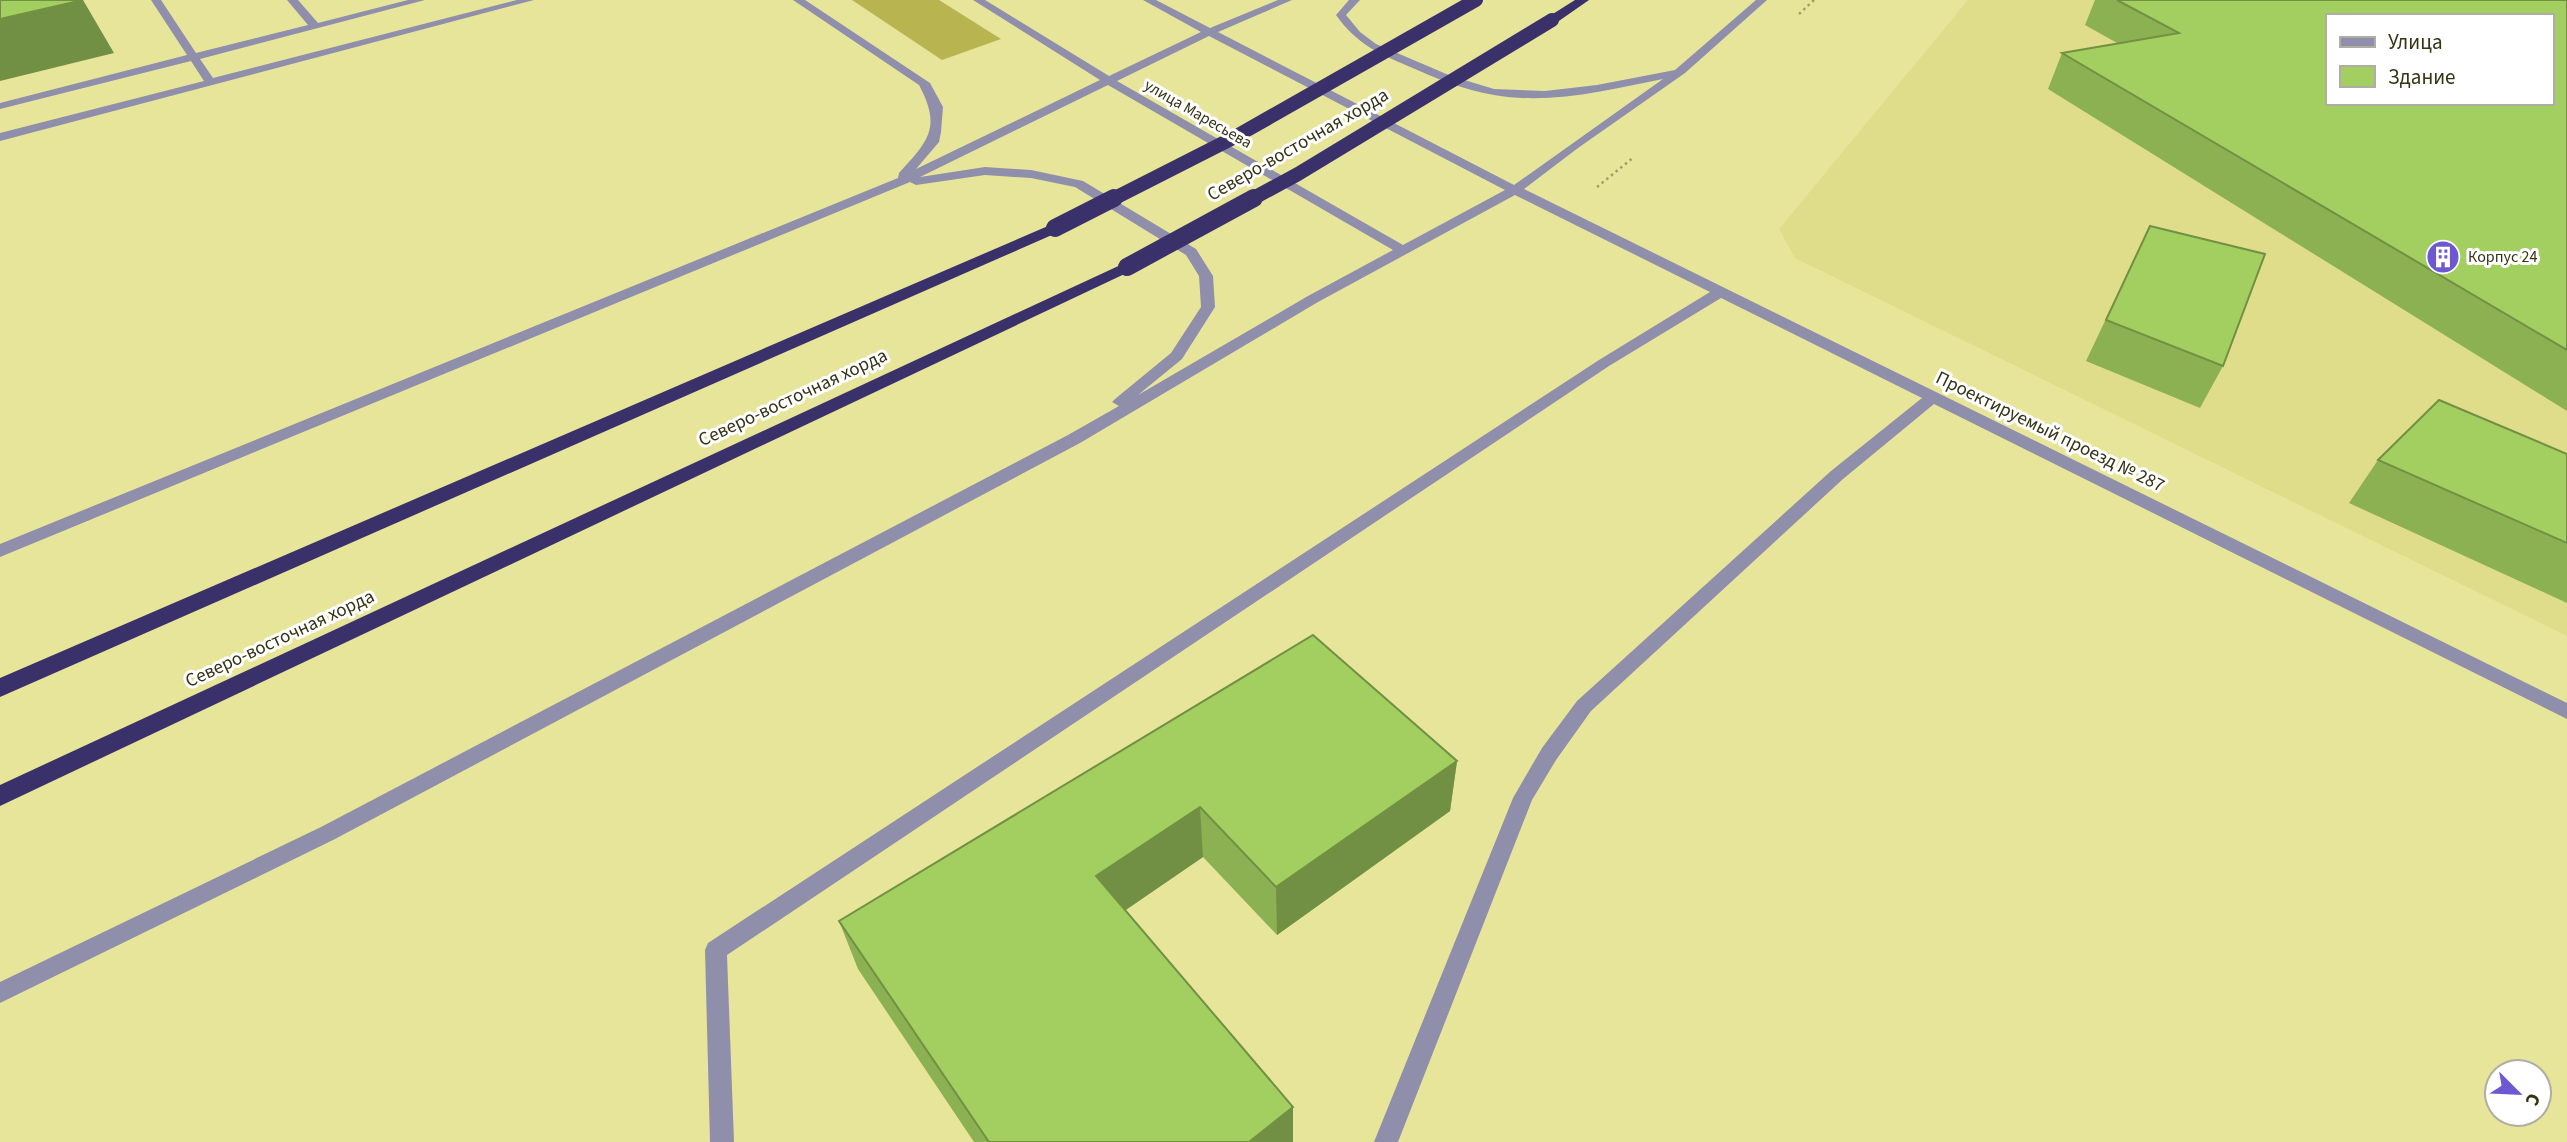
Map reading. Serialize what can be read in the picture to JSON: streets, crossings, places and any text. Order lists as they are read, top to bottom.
{
  "streets": {
    "highway": ["Северо-восточная хорда"],
    "street": ["улица Маресьева", "Проектируемый проезд № 287"]
  },
  "places": {
    "building": ["Корпус 24"]
  },
  "legend": ["Улица", "Здание"],
  "north": "bottom right"
}
